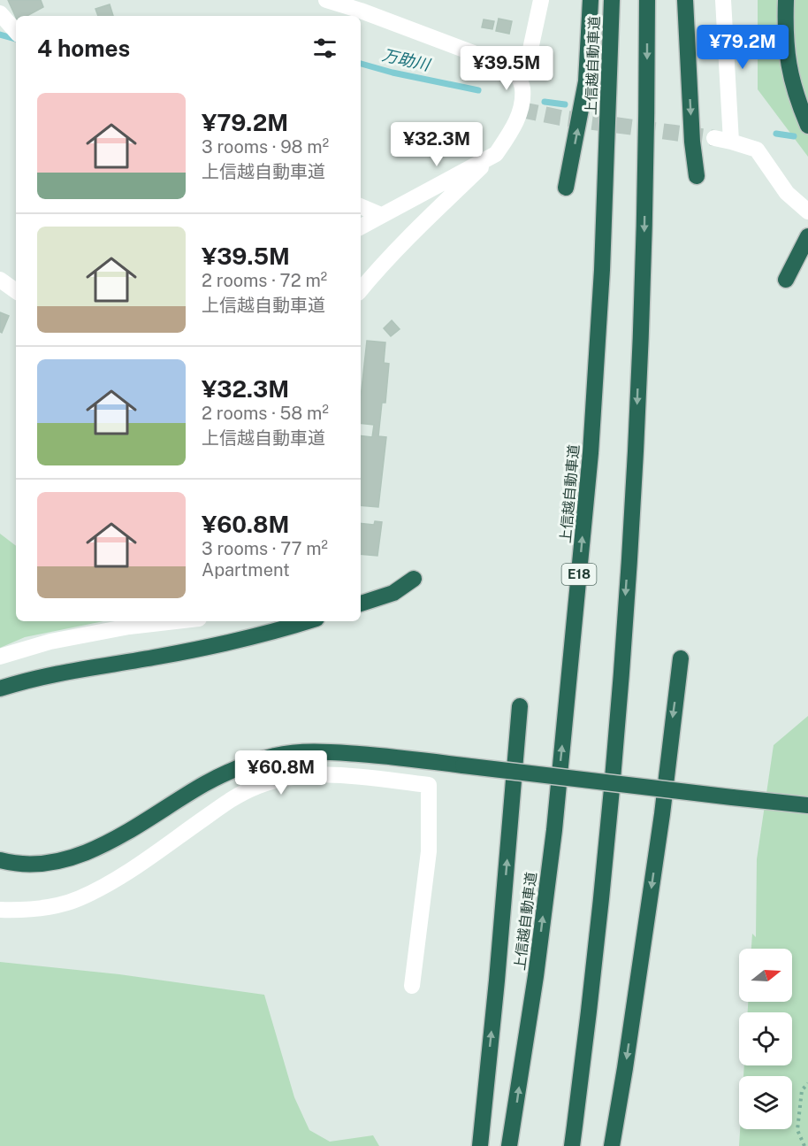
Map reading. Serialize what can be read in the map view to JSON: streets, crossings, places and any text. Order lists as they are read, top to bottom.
{
  "streets": {
    "highway": ["上信越自動車道", "E18"]
  },
  "water": ["万助川"],
  "north": "right",
  "page": {
    "heading": "4 homes",
    "price": [
      "¥79.2M",
      "¥39.5M",
      "¥32.3M",
      "¥60.8M"
    ],
    "list": [
      {
        "name": "¥79.2M",
        "note": "3 rooms · 98 m² · 上信越自動車道"
      },
      {
        "name": "¥39.5M",
        "note": "2 rooms · 72 m² · 上信越自動車道"
      },
      {
        "name": "¥32.3M",
        "note": "2 rooms · 58 m² · 上信越自動車道"
      },
      {
        "name": "¥60.8M",
        "note": "3 rooms · 77 m² · Apartment"
      }
    ]
  }
}
